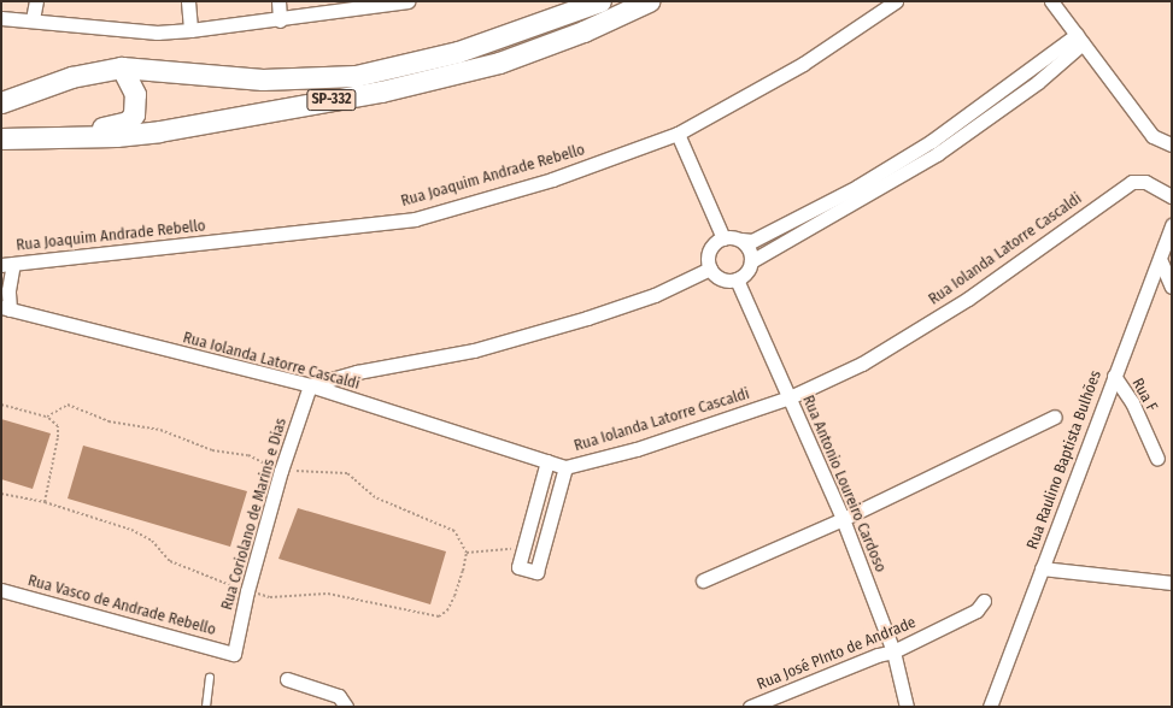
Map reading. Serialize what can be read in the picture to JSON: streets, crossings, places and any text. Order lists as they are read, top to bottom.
{
  "streets": {
    "main road": ["SP-332"],
    "street": [
      "Rua Joaquim Andrade Rebello",
      "Rua Iolanda Latorre Cascaldi",
      "Rua F",
      "Rua Raulino Baptista Bulhões",
      "Rua Antonio Loureiro Cardoso",
      "Rua Coriolano de Marins e Dias",
      "Rua Vasco de Andrade Rebello",
      "Rua José PInto de Andrade"
    ]
  },
  "crossings": [
    ["Rua Iolanda Latorre Cascaldi", "Rua Antonio Loureiro Cardoso"],
    ["Rua Iolanda Latorre Cascaldi", "Rua Coriolano de Marins e Dias"],
    ["Rua F", "Rua Raulino Baptista Bulhões"],
    ["Rua Antonio Loureiro Cardoso", "Rua José PInto de Andrade"],
    ["Rua Coriolano de Marins e Dias", "Rua Vasco de Andrade Rebello"]
  ]
}
